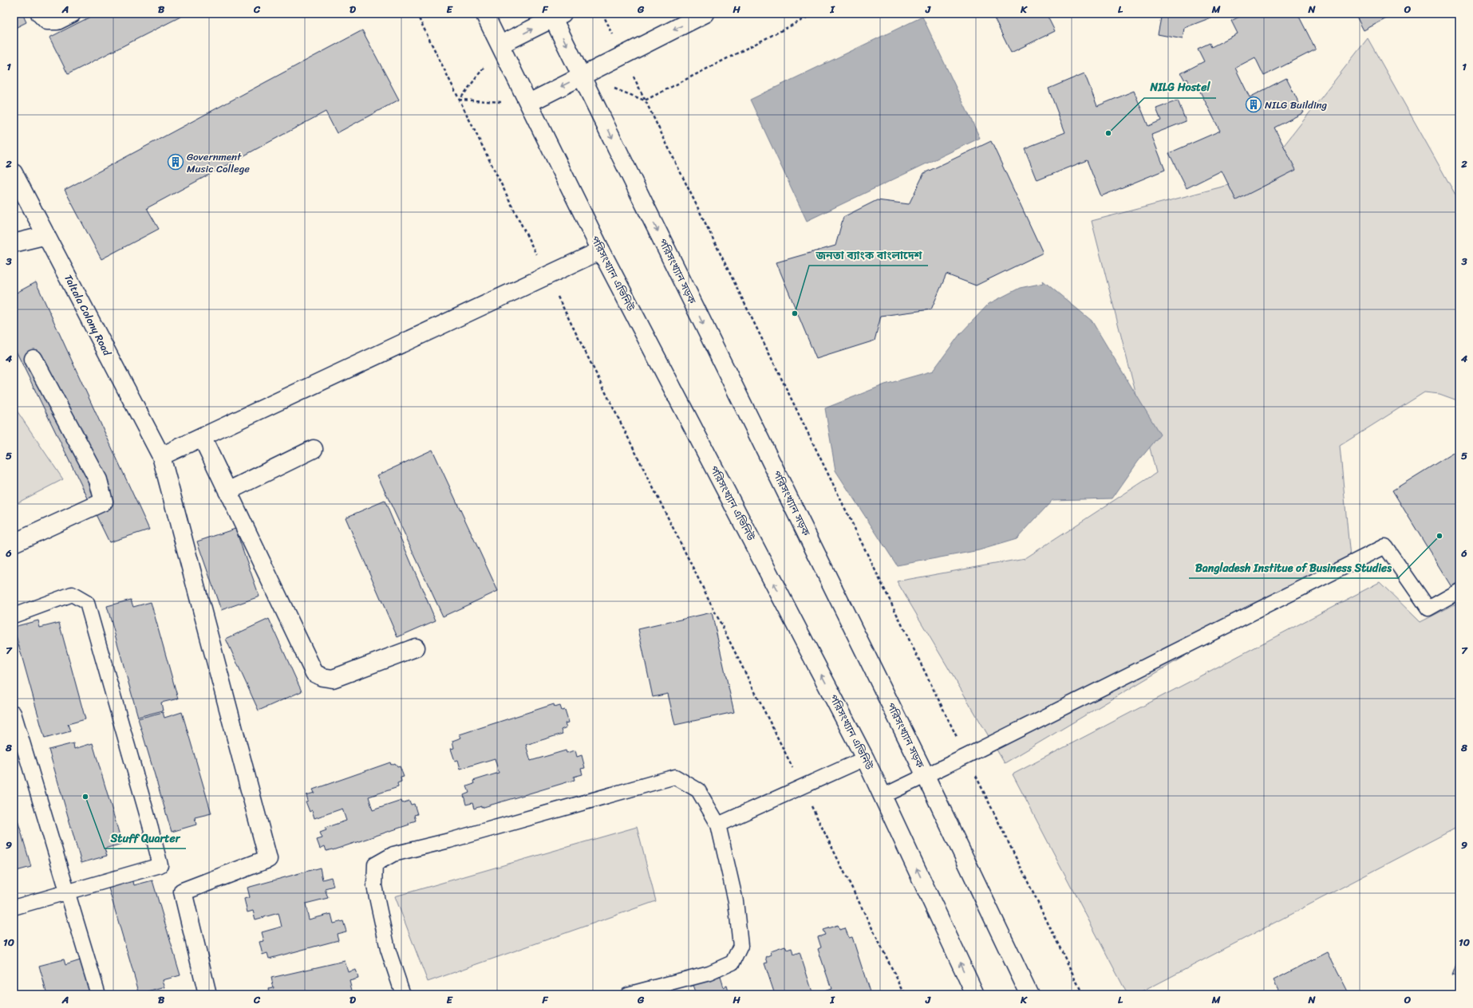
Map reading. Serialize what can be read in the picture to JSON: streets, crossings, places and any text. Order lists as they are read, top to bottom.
{
  "streets": {
    "street": ["পরিসংখ্যান সড়ক", "পরিসংখ্যান এভিনিউ", "Taltala Colony Road"]
  },
  "one_way": ["পরিসংখ্যান সড়ক", "পরিসংখ্যান এভিনিউ"],
  "places": {
    "building": ["NILG Building", "Government Music College"],
    "other": [
      "NILG Hostel",
      "জনতা ব্যাংক বাংলাদেশ",
      "Bangladesh Institue of Business Studies",
      "Stuff Quarter"
    ]
  },
  "grid": {
    "columns": [
      "A",
      "B",
      "C",
      "D",
      "E",
      "F",
      "G",
      "H",
      "I",
      "J",
      "K",
      "L",
      "M",
      "N",
      "O"
    ],
    "rows": [
      "1",
      "2",
      "3",
      "4",
      "5",
      "6",
      "7",
      "8",
      "9",
      "10"
    ]
  }
}
